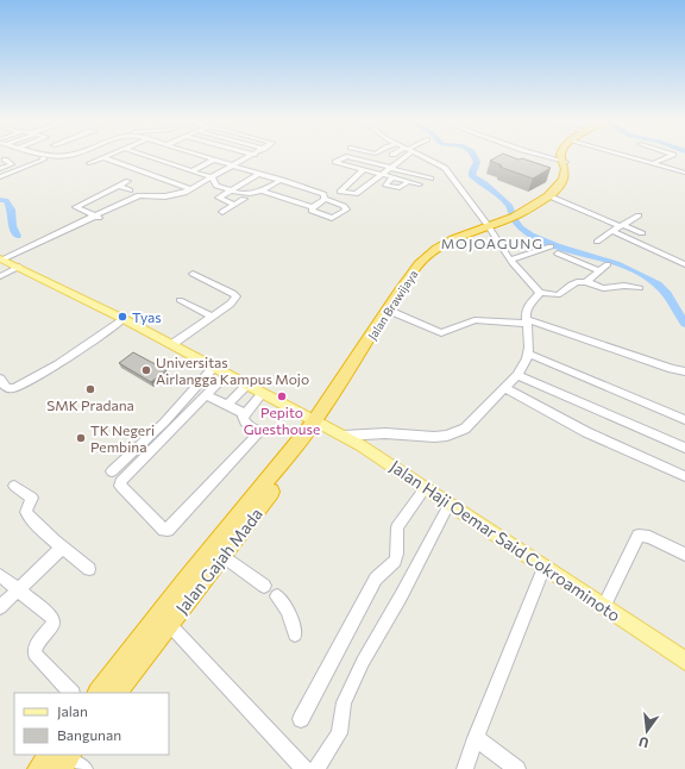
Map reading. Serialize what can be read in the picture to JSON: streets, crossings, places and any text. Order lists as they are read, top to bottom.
{
  "streets": {
    "highway": ["Jalan Brawijaya", "Jalan Gajah Mada"],
    "main road": ["Jalan Haji Oemar Said Cokroaminoto"]
  },
  "crossings": [
    ["Jalan Brawijaya", "Jalan Haji Oemar Said Cokroaminoto"],
    ["Jalan Brawijaya", "Jalan Gajah Mada"],
    ["Jalan Haji Oemar Said Cokroaminoto", "Jalan Gajah Mada"]
  ],
  "districts": ["MOJOAGUNG"],
  "places": [
    "Tyas",
    "Universitas Airlangga Kampus Mojo",
    "SMK Pradana",
    "Pepito Guesthouse",
    "TK Negeri Pembina"
  ],
  "legend": ["Jalan", "Bangunan"],
  "north": "bottom"
}
